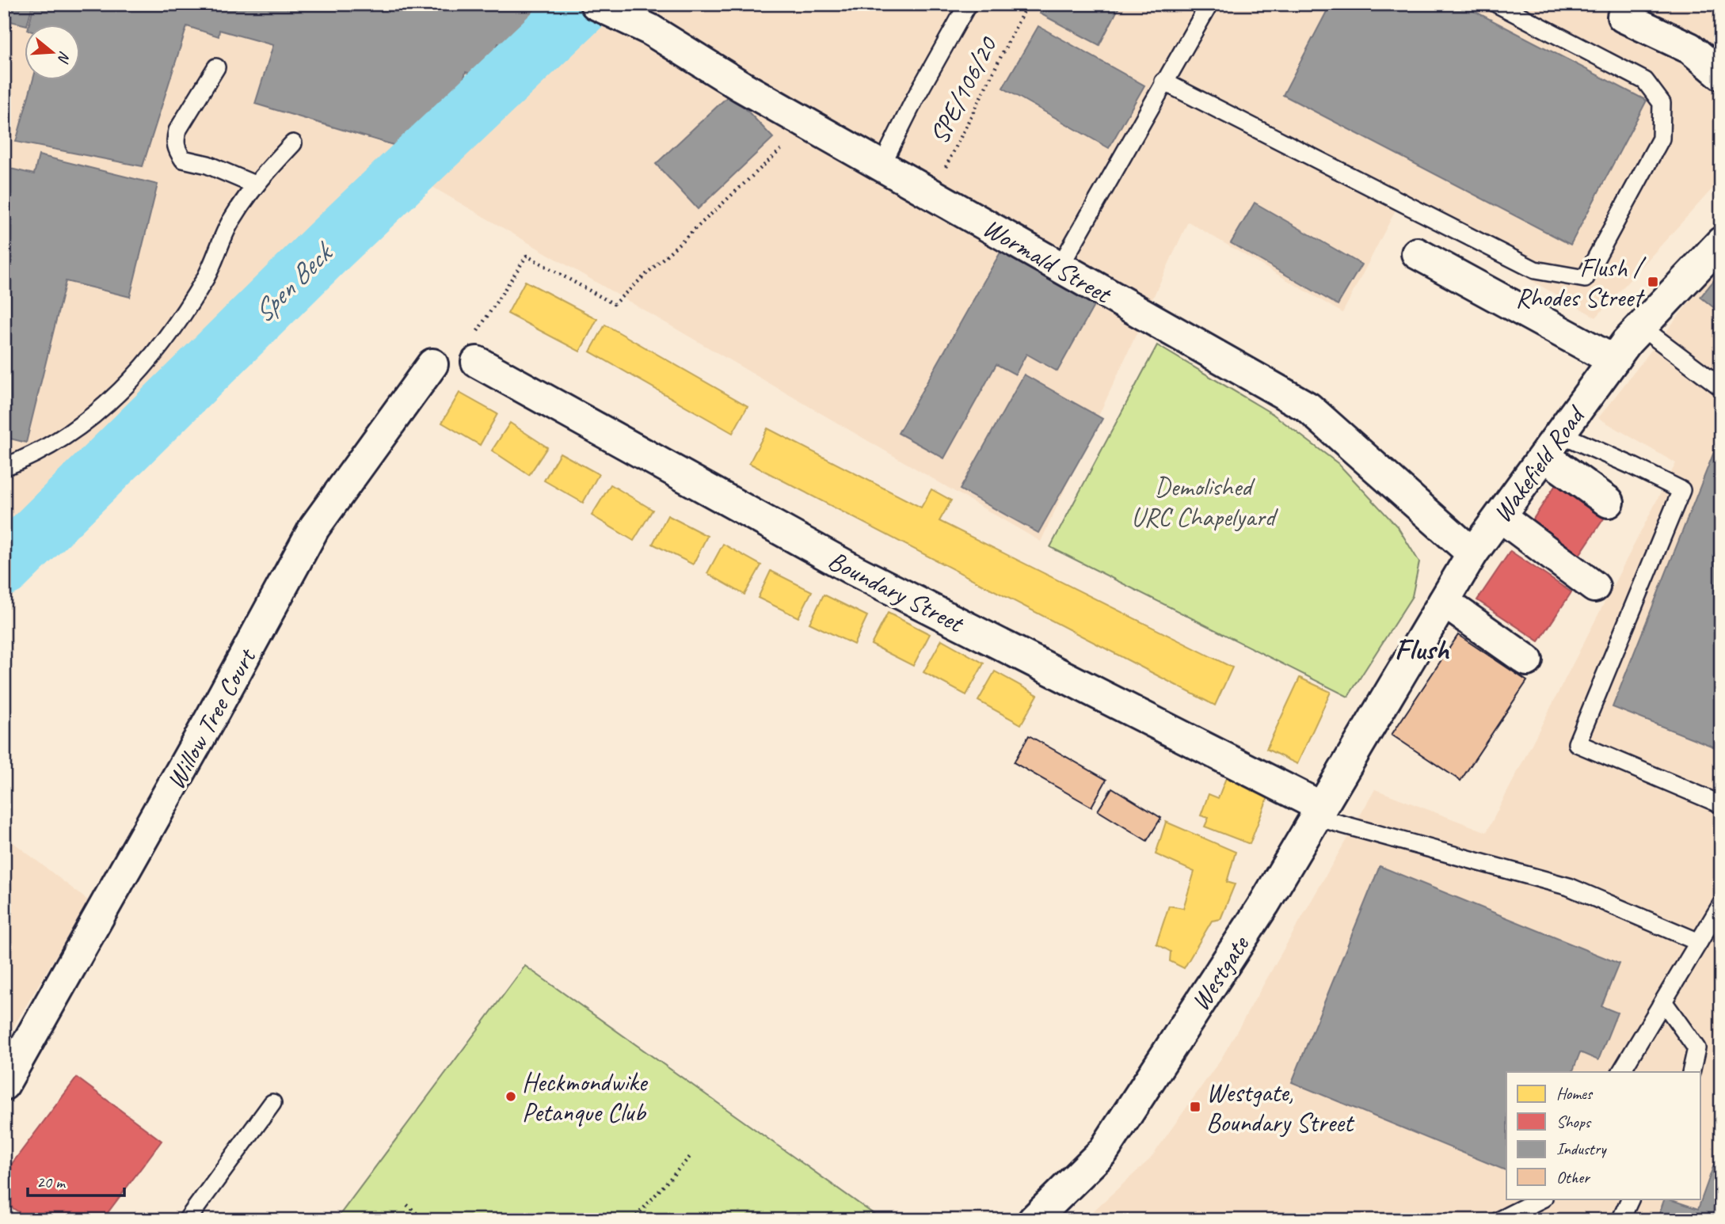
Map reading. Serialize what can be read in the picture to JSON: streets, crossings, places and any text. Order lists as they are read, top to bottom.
{
  "streets": {
    "street": [
      "Wormald Street",
      "Wakefield Road",
      "Boundary Street",
      "Willow Tree Court",
      "Westgate"
    ],
    "path": ["SPE/106/20"]
  },
  "crossings": [
    ["SPE/106/20", "Wormald Street"],
    ["Wormald Street", "Wakefield Road"],
    ["Wakefield Road", "Westgate"],
    ["Boundary Street", "Westgate"]
  ],
  "districts": ["Flush"],
  "water": ["Spen Beck"],
  "parks": ["Demolished URC Chapelyard"],
  "places": {
    "transit": ["Flush / Rhodes Street", "Westgate, Boundary Street"],
    "other": ["Heckmondwike Petanque Club"]
  },
  "legend": [
    "Homes",
    "Shops",
    "Industry",
    "Other"
  ],
  "scale_bar": "20 m",
  "north": "right"
}
